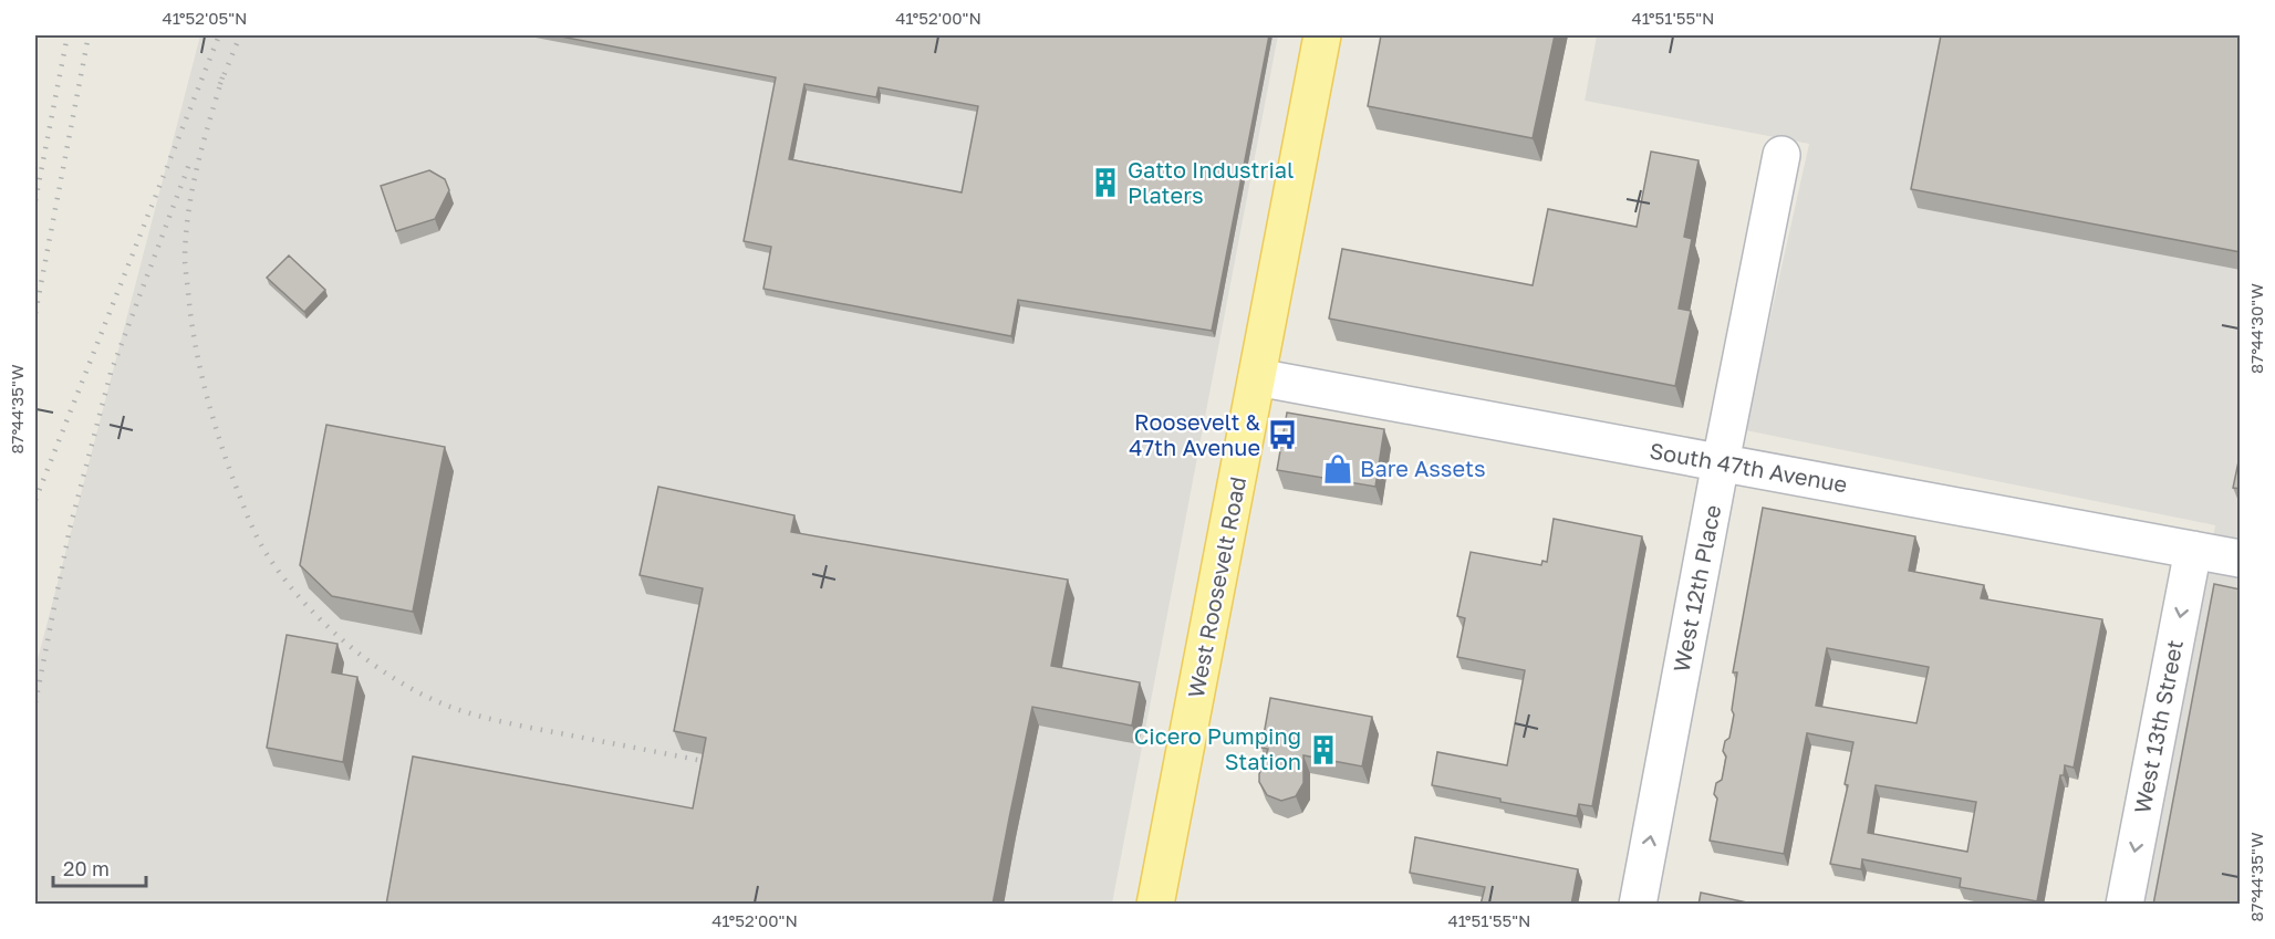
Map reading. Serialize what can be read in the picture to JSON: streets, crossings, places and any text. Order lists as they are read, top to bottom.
{
  "streets": {
    "main road": ["West Roosevelt Road"],
    "street": ["South 47th Avenue", "West 12th Place", "West 13th Street"]
  },
  "crossings": [
    ["South 47th Avenue", "West Roosevelt Road"],
    ["South 47th Avenue", "West 12th Place"],
    ["South 47th Avenue", "West 13th Street"]
  ],
  "one_way": ["West 12th Place", "West 13th Street"],
  "places": {
    "building": ["Gatto Industrial Platers", "Cicero Pumping Station"],
    "bus stop": ["Roosevelt & 47th Avenue"],
    "shop": ["Bare Assets"]
  },
  "scale_bar": "20 m",
  "coordinates": [
    "41°52'05\"N",
    "41°52'00\"N",
    "41°51'55\"N",
    "87°44'30\"W",
    "87°44'35\"W"
  ]
}
